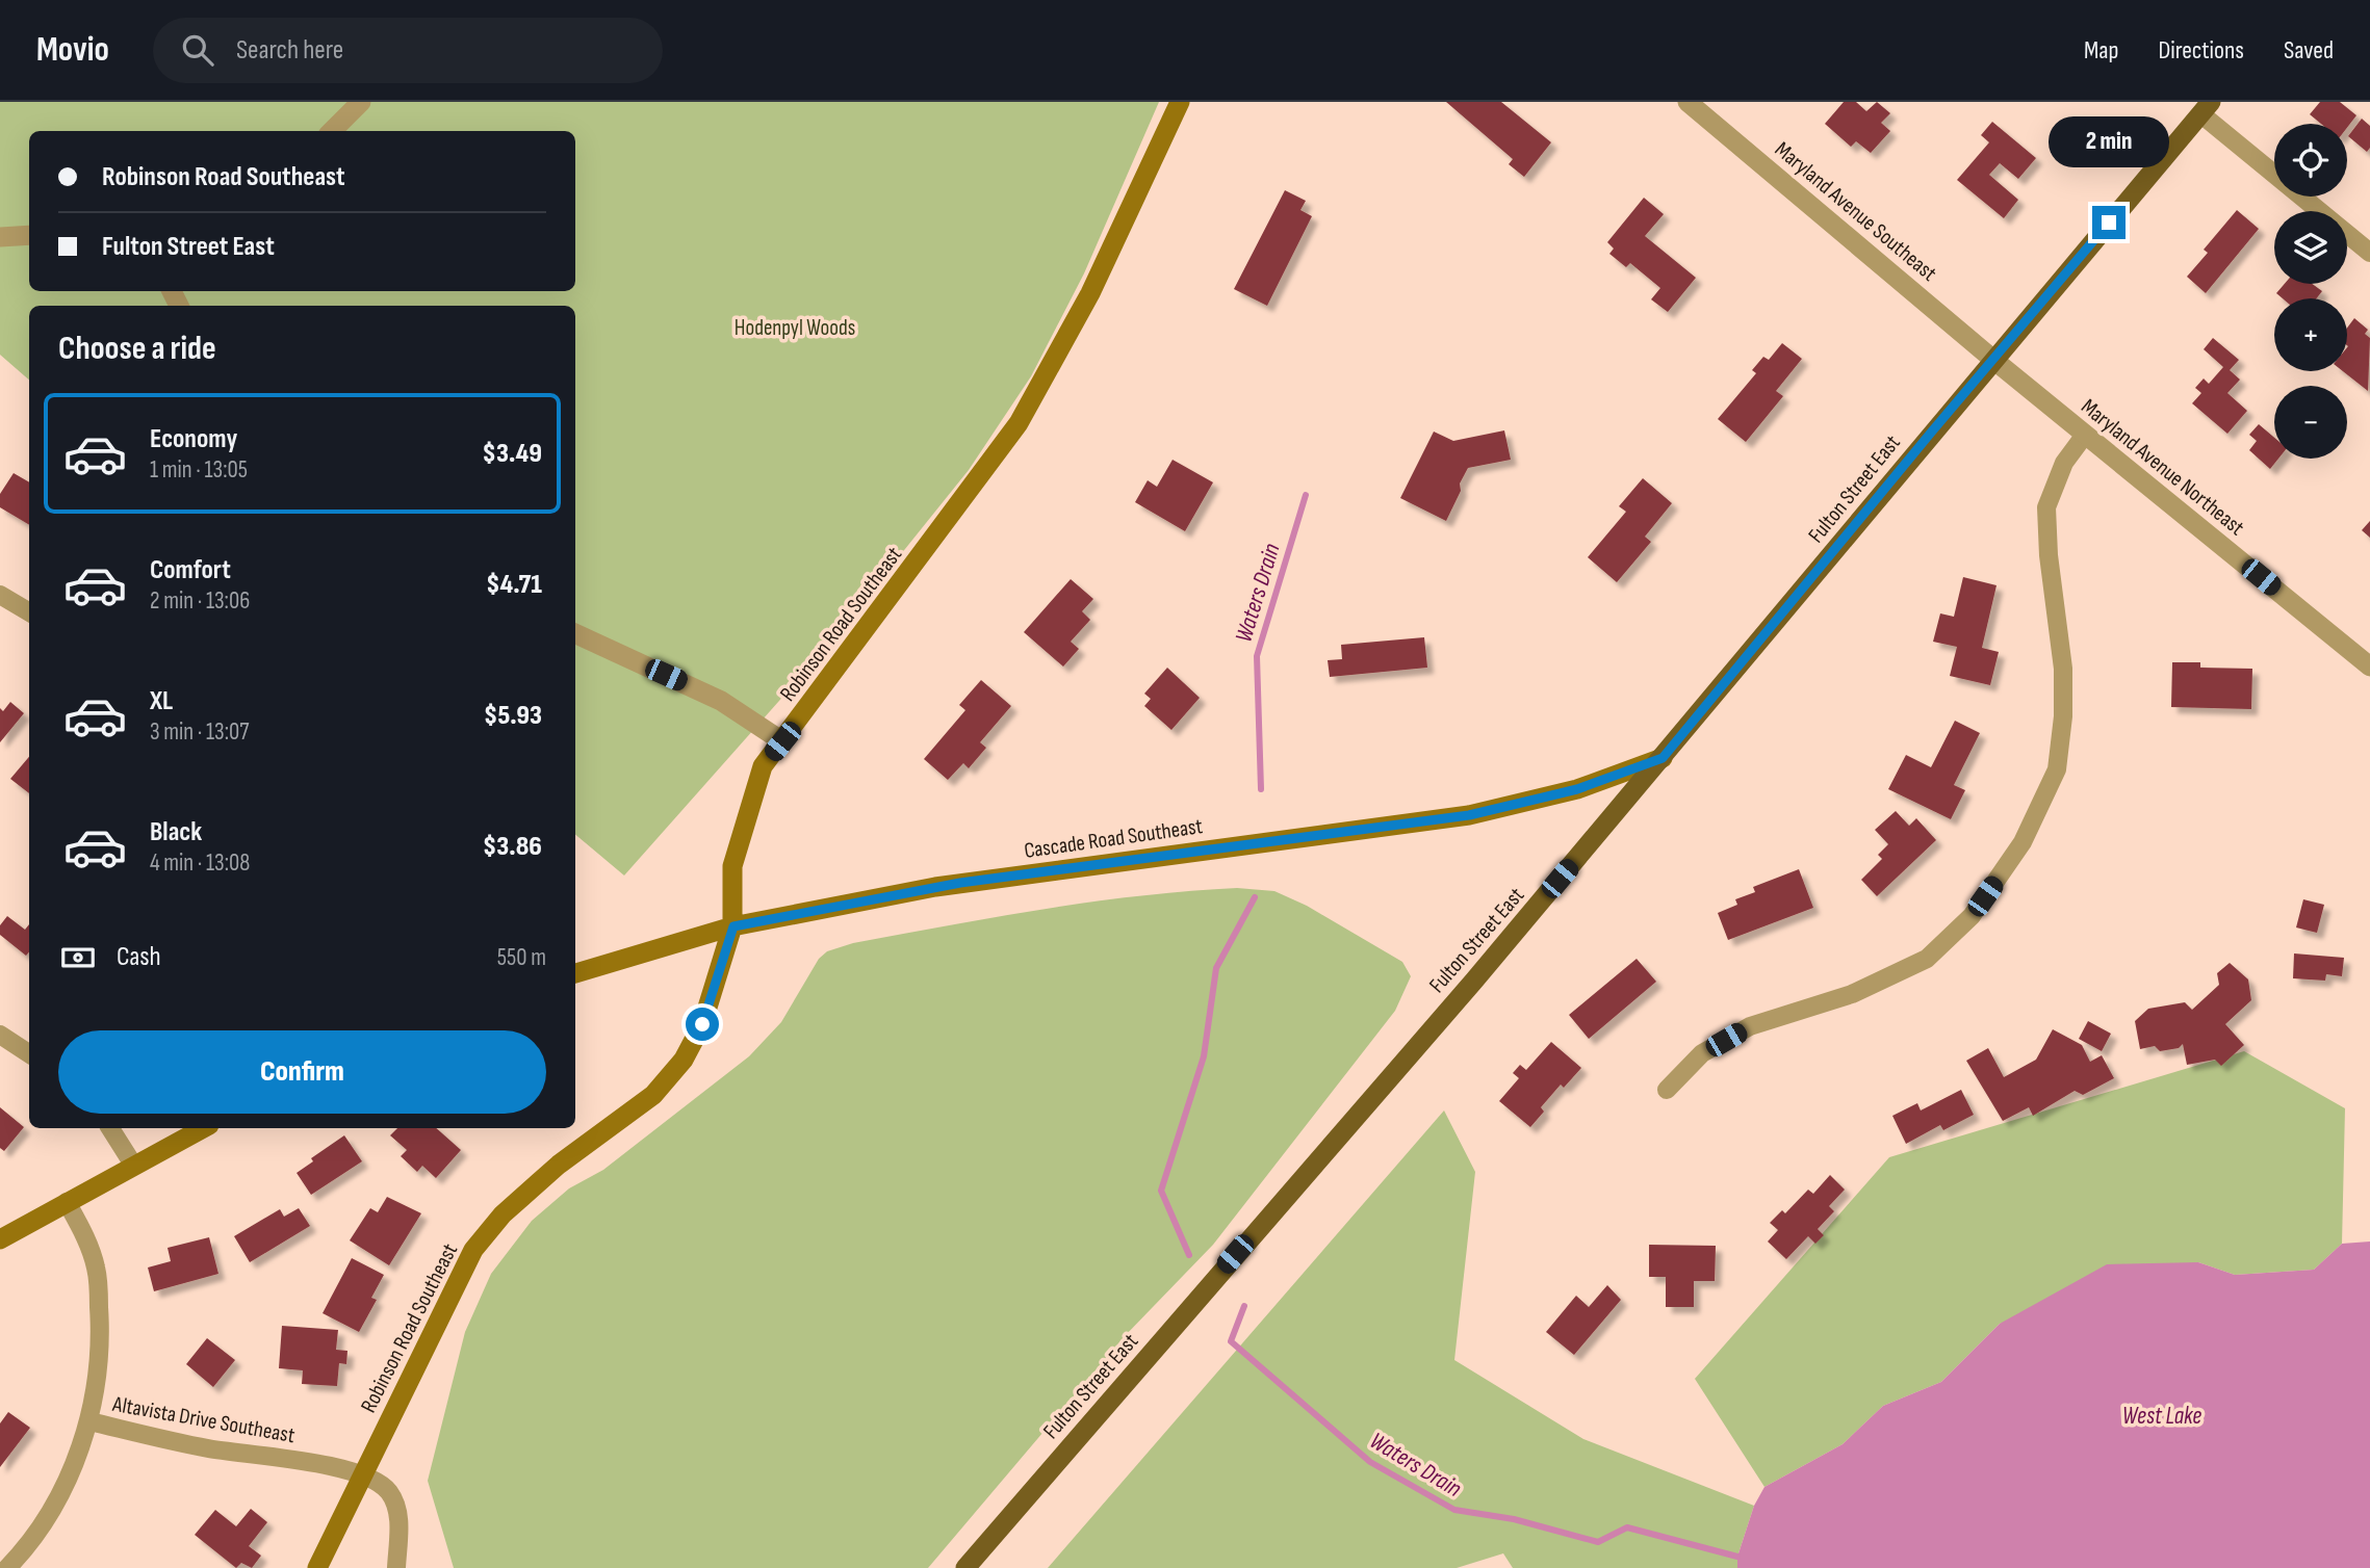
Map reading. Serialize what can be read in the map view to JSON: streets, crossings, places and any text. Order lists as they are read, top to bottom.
{
  "streets": {
    "main road": ["Fulton Street East", "Robinson Road Southeast", "Cascade Road Southeast"],
    "street": ["Maryland Avenue Southeast", "Maryland Avenue Northeast", "Altavista Drive Southeast"]
  },
  "crossings": [
    ["Maryland Avenue Southeast", "Maryland Avenue Northeast"],
    ["Maryland Avenue Southeast", "Fulton Street East"],
    ["Maryland Avenue Northeast", "Fulton Street East"],
    ["Fulton Street East", "Cascade Road Southeast"],
    ["Robinson Road Southeast", "Cascade Road Southeast"],
    ["Robinson Road Southeast", "Altavista Drive Southeast"]
  ],
  "water": ["Waters Drain", "West Lake"],
  "parks": ["Hodenpyl Woods"],
  "page": {
    "header": "Movio",
    "search": "Search here",
    "nav": ["Map", "Directions", "Saved"],
    "bubble": "2 min",
    "map_buttons": ["+", "−"],
    "banner": ["Robinson Road Southeast", "Fulton Street East"],
    "heading": "Choose a ride",
    "list": [
      {
        "name": "Economy",
        "note": "1 min · 13:05",
        "value": "$3.49"
      },
      {
        "name": "Comfort",
        "note": "2 min · 13:06",
        "value": "$4.71"
      },
      {
        "name": "XL",
        "note": "3 min · 13:07",
        "value": "$5.93"
      },
      {
        "name": "Black",
        "note": "4 min · 13:08",
        "value": "$3.86"
      }
    ],
    "pay": ["Cash", "550 m"],
    "buttons": "Confirm"
  }
}
